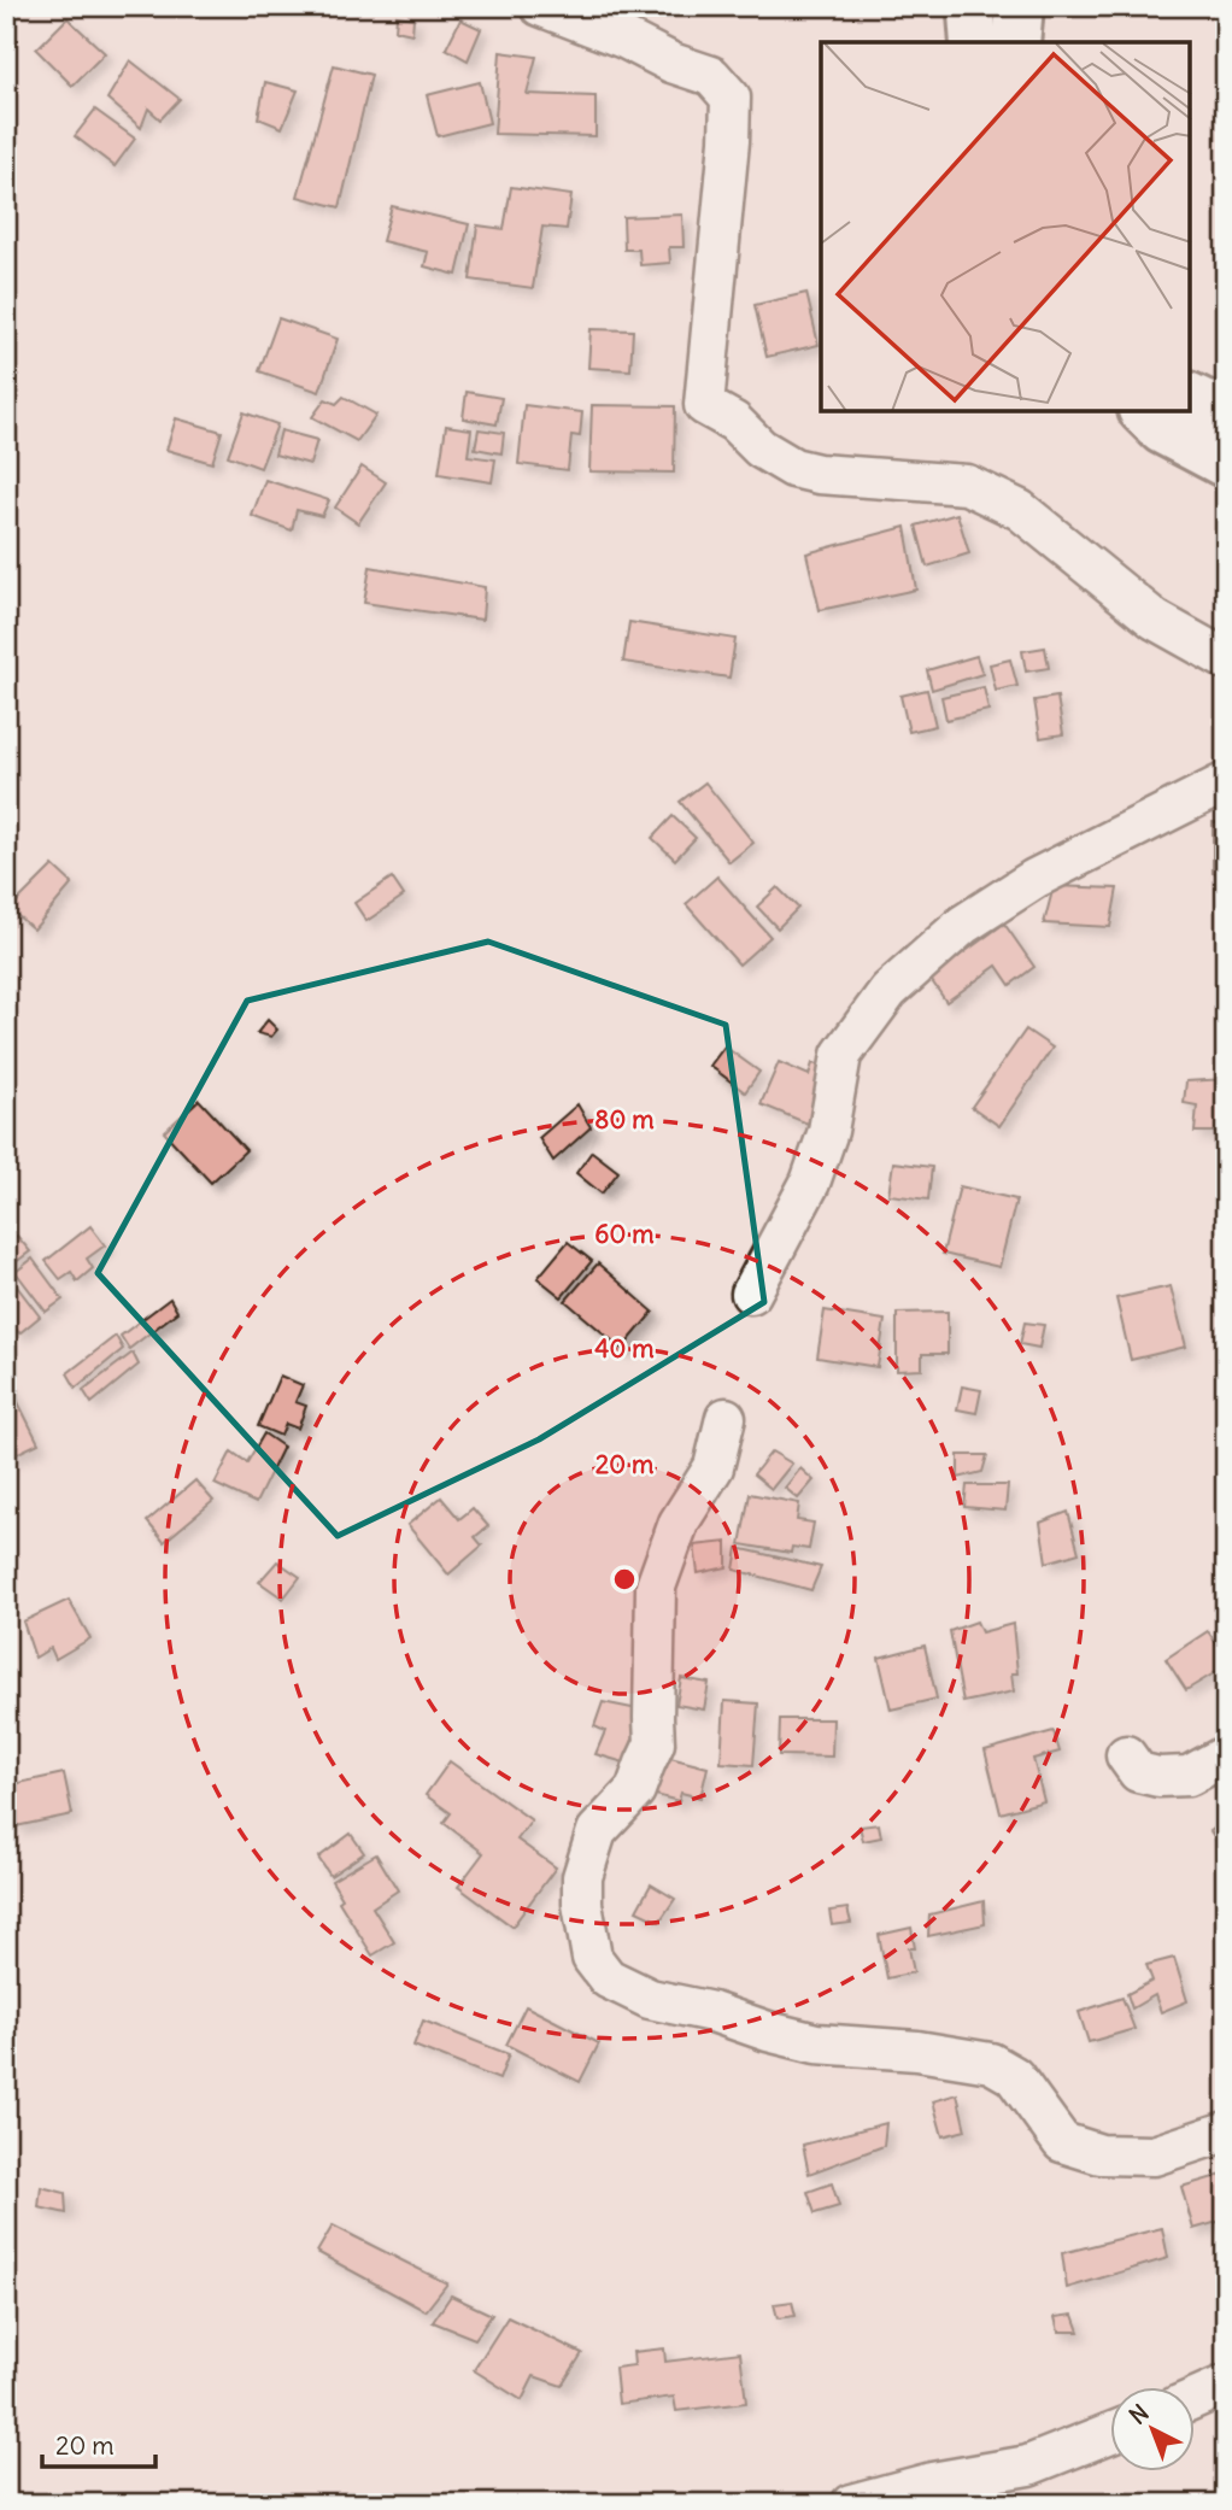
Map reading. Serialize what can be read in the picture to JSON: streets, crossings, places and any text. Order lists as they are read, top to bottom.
{
  "scale_bar": "20 m",
  "north": "top left",
  "rings": [
    "80 m",
    "60 m",
    "40 m",
    "20 m"
  ]
}
